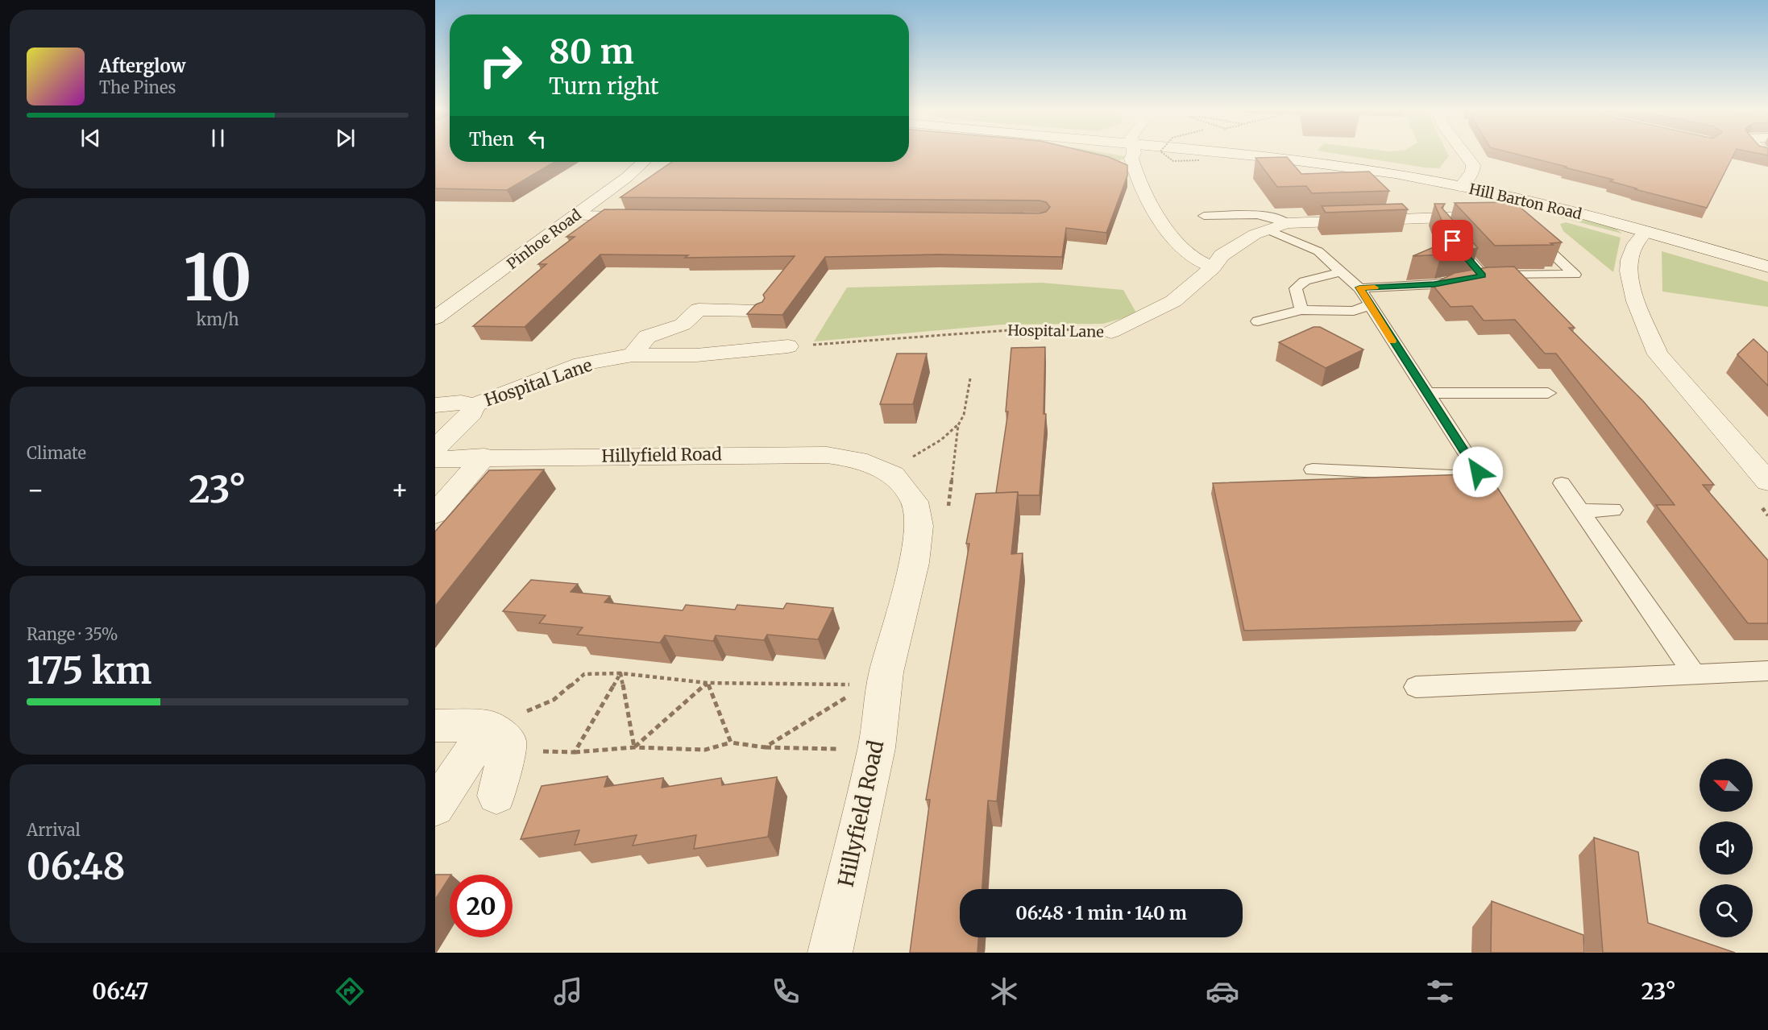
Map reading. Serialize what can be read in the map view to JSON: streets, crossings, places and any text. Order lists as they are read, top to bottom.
{
  "streets": {
    "street": [
      "Hill Barton Road",
      "Pinhoe Road",
      "Hospital Lane",
      "Hillyfield Road"
    ]
  },
  "north": "top left",
  "page": {
    "turn": ["80 m", "Turn right"],
    "song": ["Afterglow", "The Pines"],
    "then": "Then",
    "tile": [
      ["10", "km/h"],
      "Climate",
      ["Range · 35%", "175 km"],
      ["Arrival", "06:48"]
    ],
    "heat": ["−", "23°", "+"],
    "limit": "20",
    "trip": "06:48 · 1 min · 140 m",
    "tabs": ["06:47", "23°"]
  }
}
